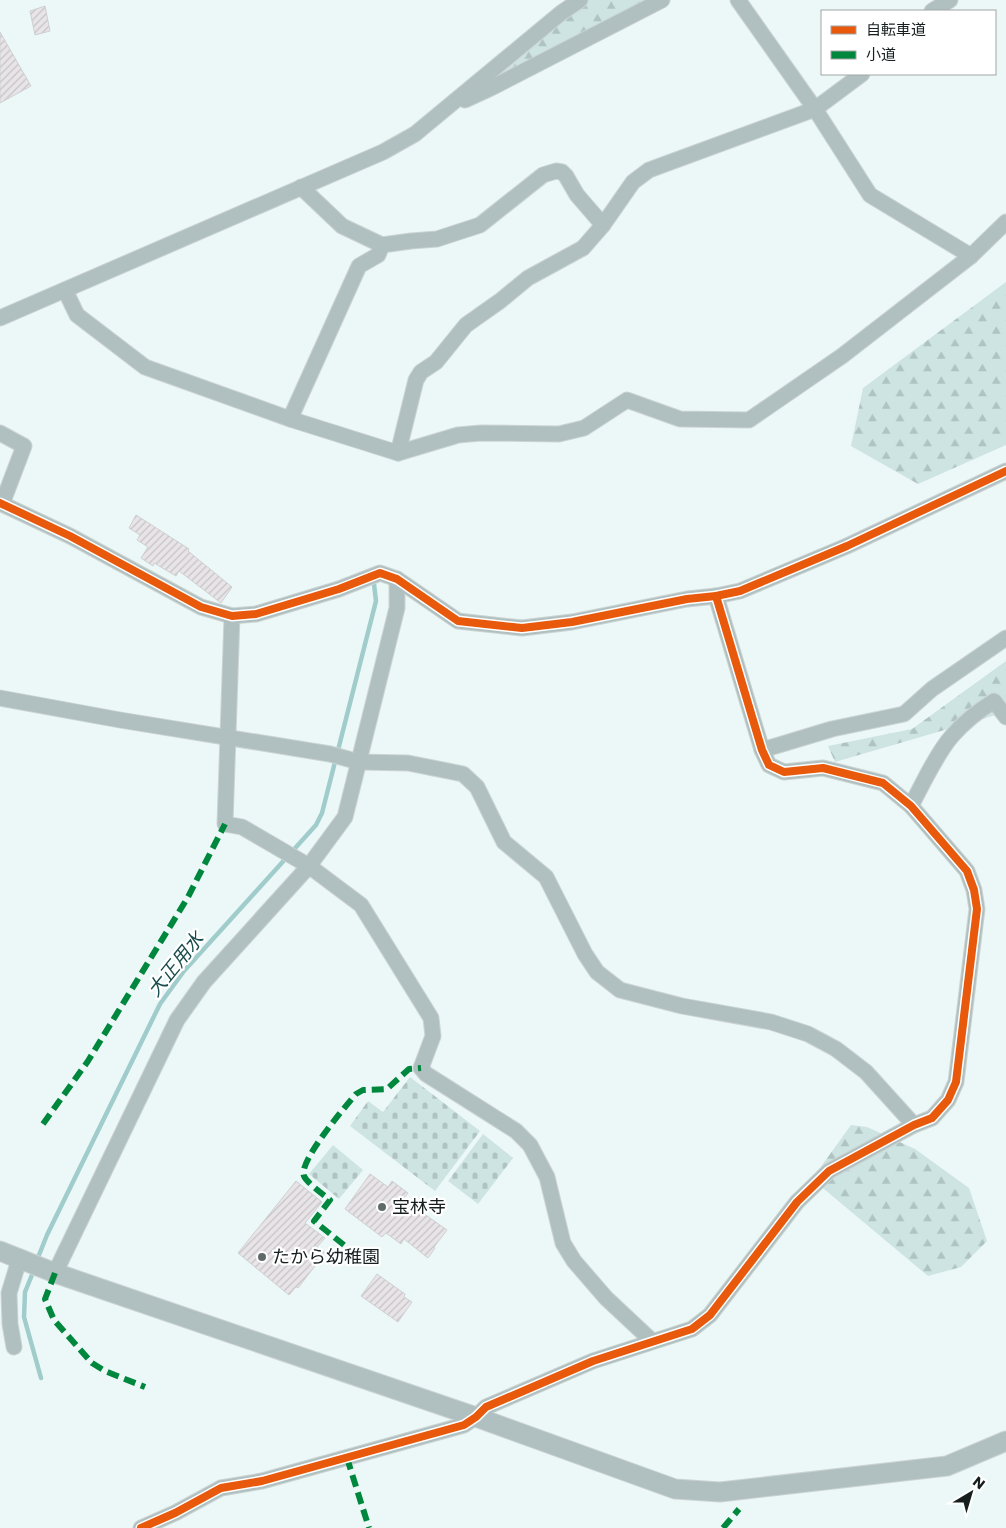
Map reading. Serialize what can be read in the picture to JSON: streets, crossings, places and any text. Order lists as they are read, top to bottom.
{
  "water": ["大正用水"],
  "places": ["宝林寺", "たから幼稚園"],
  "legend": ["自転車道", "小道"],
  "north": "top right"
}
